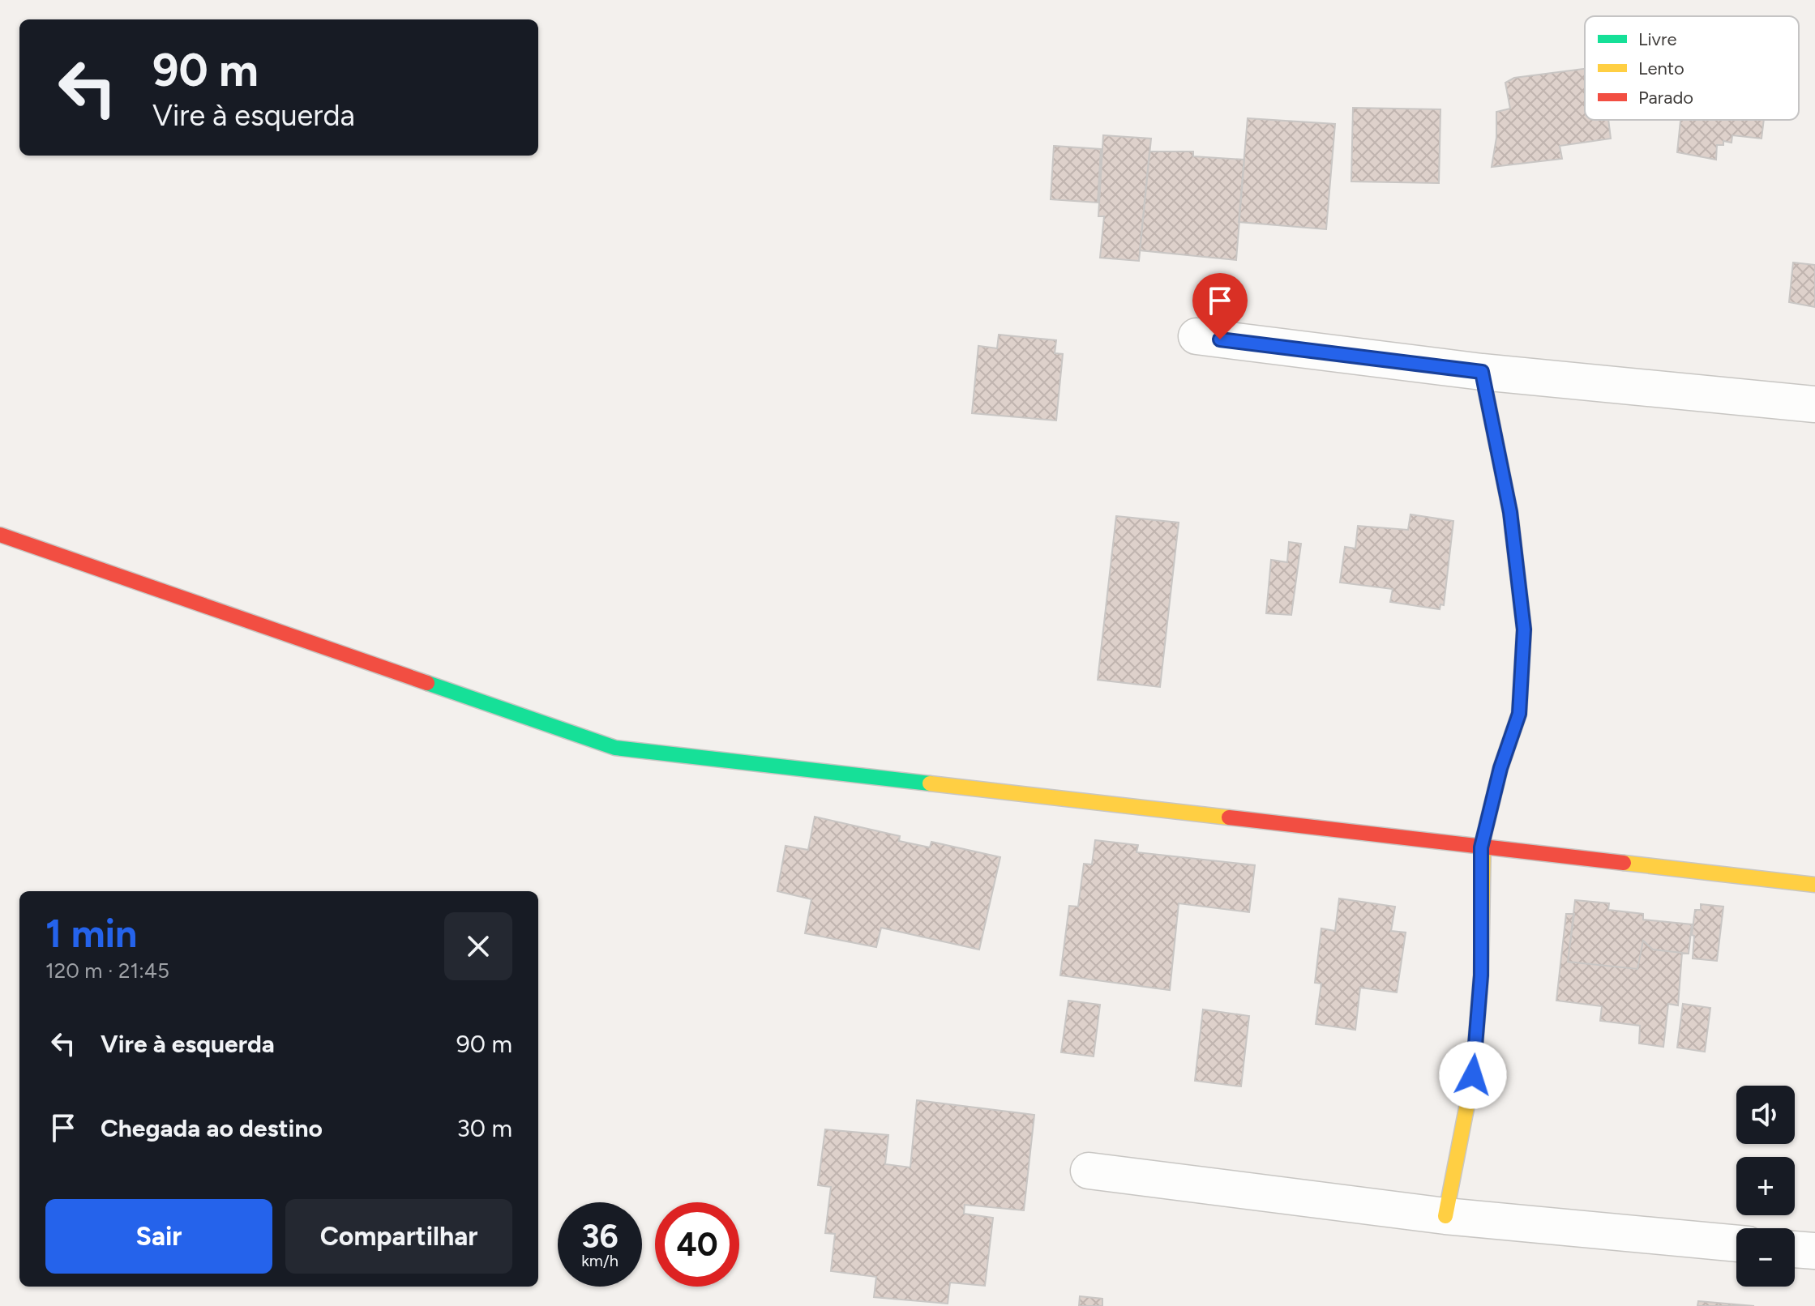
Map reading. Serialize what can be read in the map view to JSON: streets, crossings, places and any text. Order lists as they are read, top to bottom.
{
  "legend": ["Livre", "Lento", "Parado"],
  "page": {
    "turn": ["90 m", "Vire à esquerda"],
    "heading": ["1 min", "120 m · 21:45"],
    "list": [
      {
        "name": "Vire à esquerda",
        "value": "90 m"
      },
      {
        "name": "Chegada ao destino",
        "value": "30 m"
      }
    ],
    "map_buttons": ["+", "−"],
    "buttons": ["Sair", "Compartilhar"],
    "speed": "36 km/h",
    "limit": "40"
  }
}
